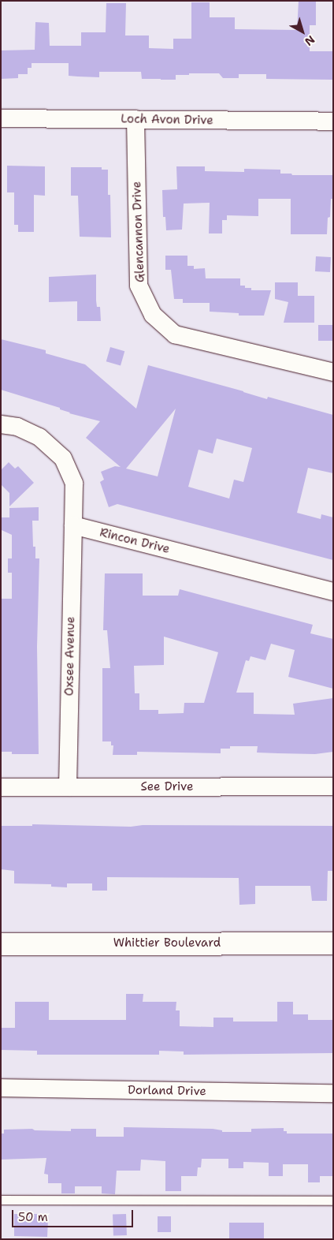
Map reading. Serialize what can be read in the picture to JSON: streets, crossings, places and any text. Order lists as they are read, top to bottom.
{
  "streets": {
    "main road": ["Whittier Boulevard"],
    "street": [
      "Loch Avon Drive",
      "Glencannon Drive",
      "Rincon Drive",
      "Oxsee Avenue",
      "See Drive",
      "Dorland Drive"
    ]
  },
  "crossings": [
    ["Loch Avon Drive", "Glencannon Drive"],
    ["Rincon Drive", "Oxsee Avenue"],
    ["Oxsee Avenue", "See Drive"]
  ],
  "scale_bar": "50 m",
  "north": "bottom right"
}
